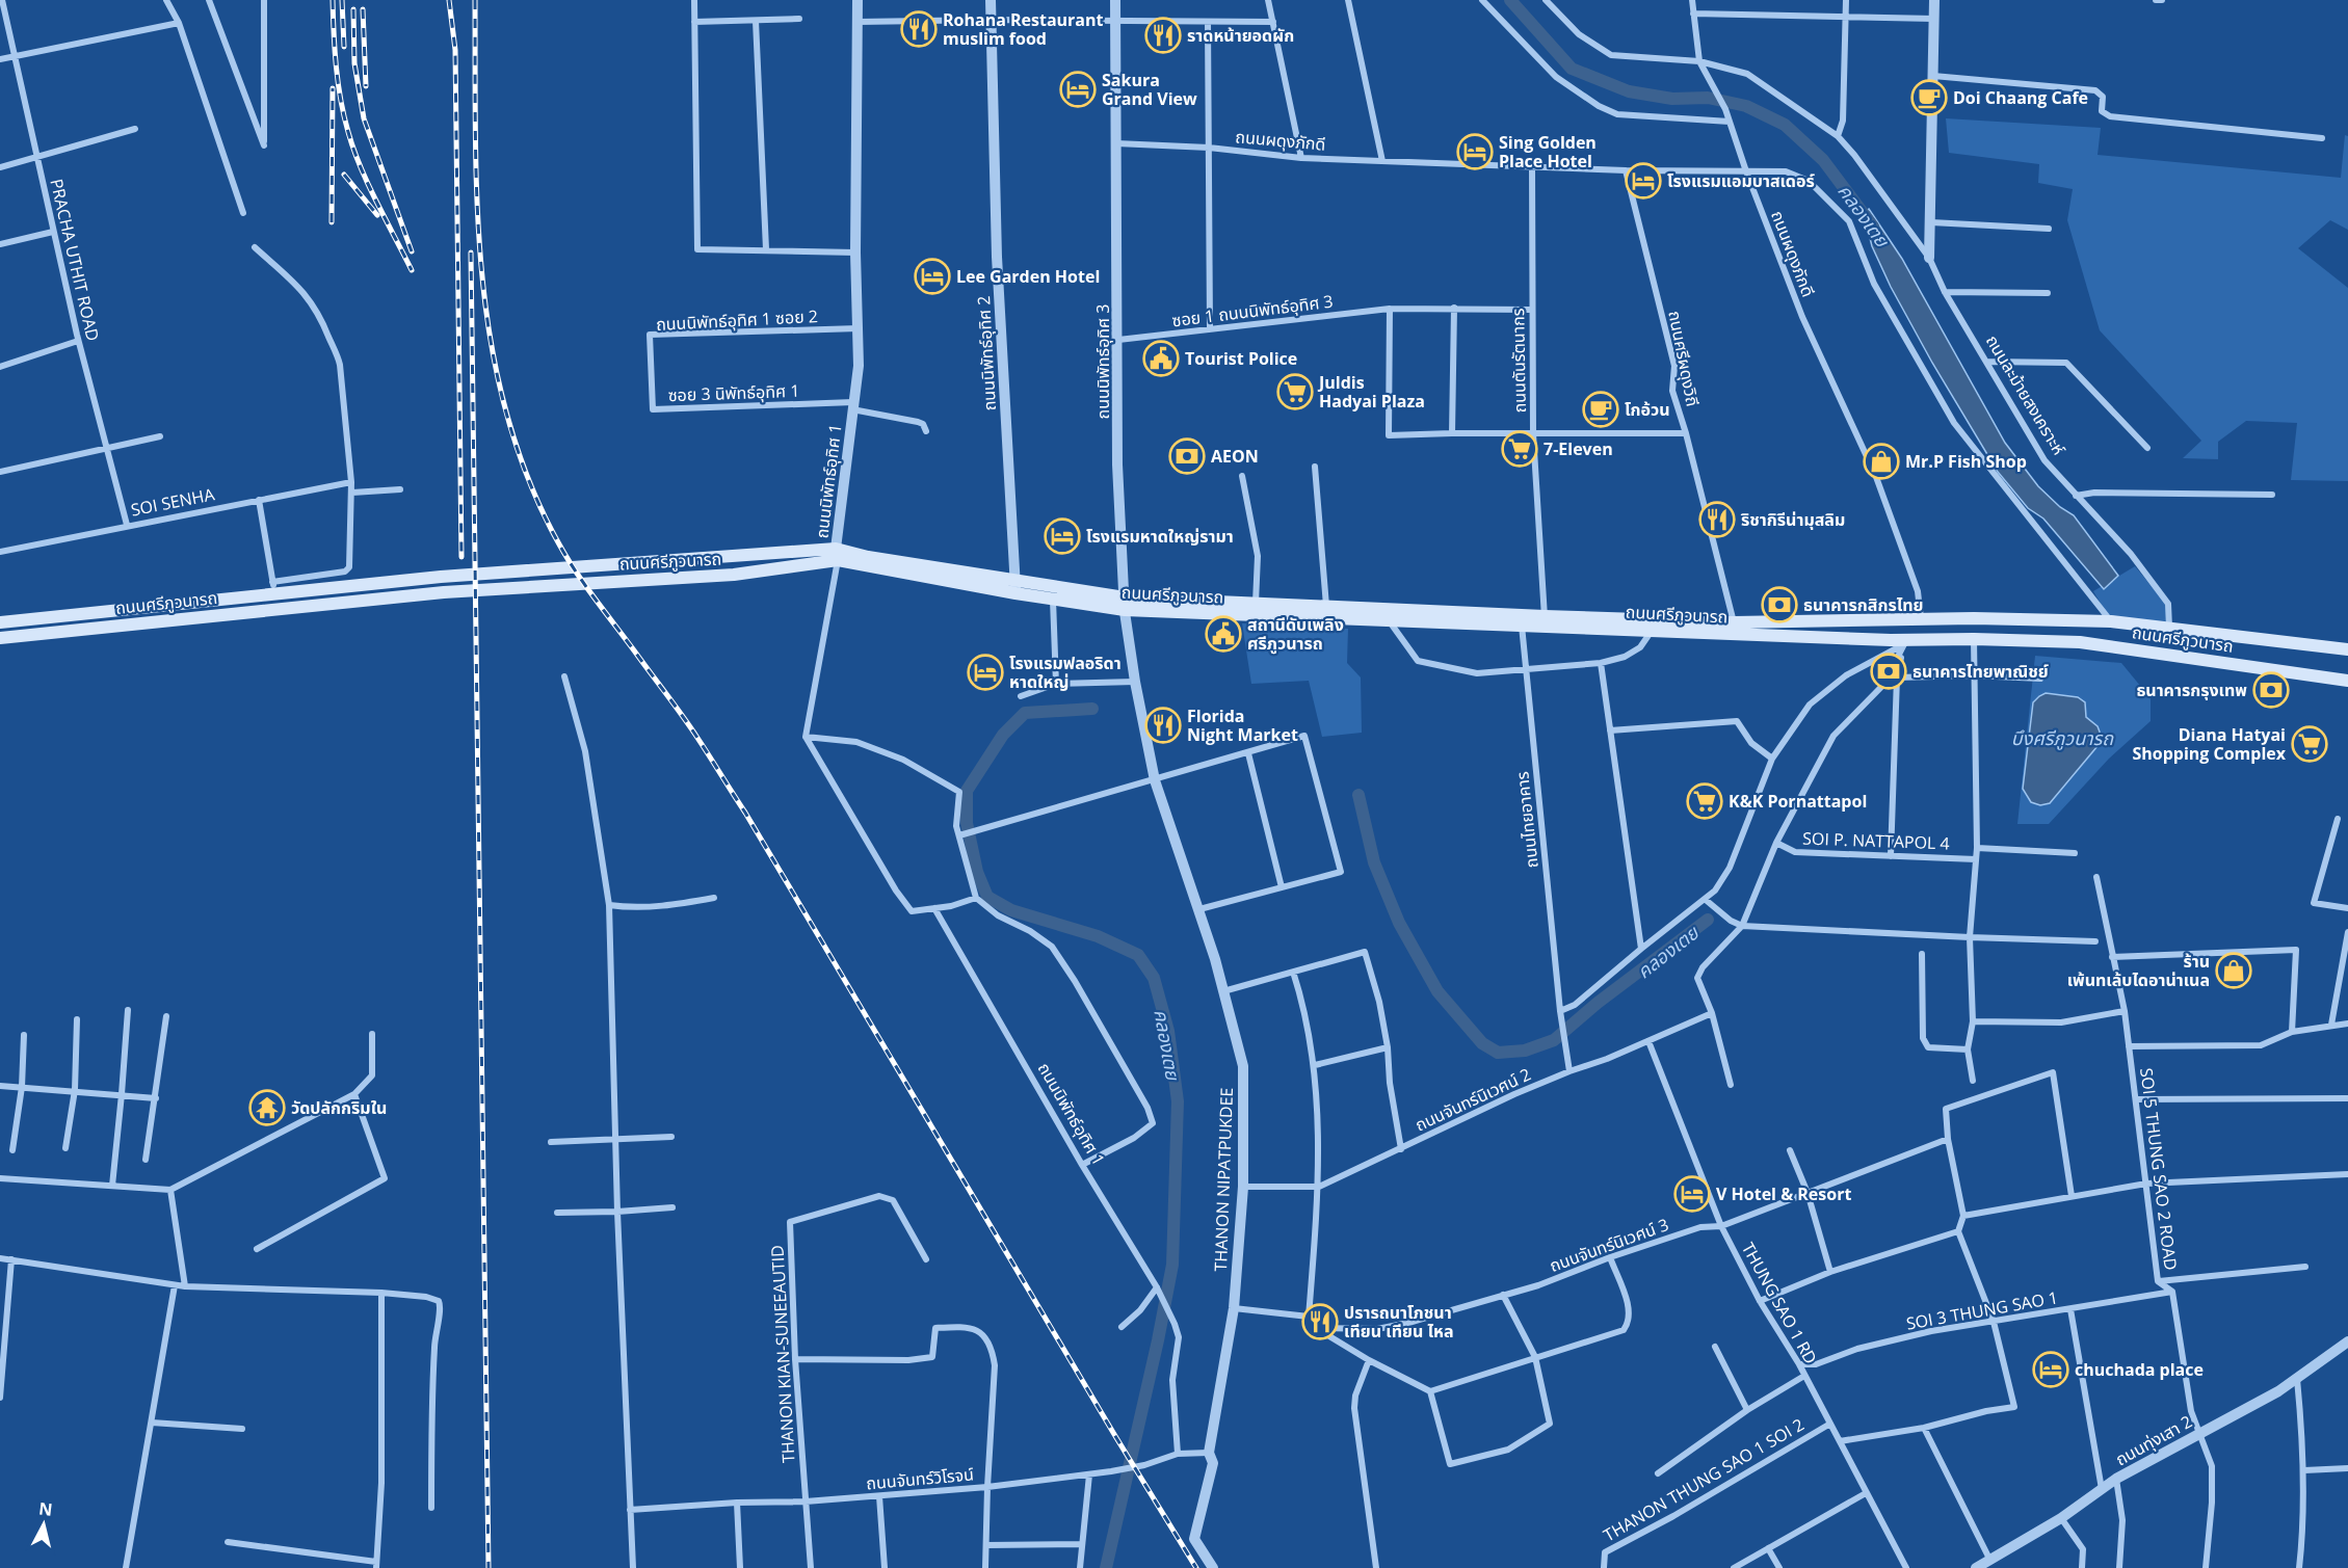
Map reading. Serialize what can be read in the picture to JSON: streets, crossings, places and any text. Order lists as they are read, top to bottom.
{
  "streets": {
    "main road": ["ถนนศรีภูวนารถ"],
    "street": [
      "ถนนผดุงภักดี",
      "PRACHA UTHIT ROAD",
      "ซอย 1 ถนนนิพัทธ์อุทิศ 3",
      "ถนนนิพัทธ์อุทิศ 1 ซอย 2",
      "ถนนนิพัทธ์อุทิศ 2",
      "ถนนศรีผดุงวิถี",
      "ถนนตันรัตนากร",
      "ถนนนิพัทธ์อุทิศ 3",
      "ซอย 3 นิพัทธ์อุทิศ 1",
      "ถนนละม้ายสงเคราะห์",
      "ถนนนิพัทธ์อุทิศ 1",
      "SOI SENHA",
      "ถนนไทยอาคาร",
      "SOI P. NATTAPOL 4",
      "ถนนจันทร์นิเวศน์ 2",
      "SOI 5 THUNG SAO 2 ROAD",
      "THANON NIPATPUKDEE",
      "ถนนจันทร์นิเวศน์ 3",
      "THUNG SAO 1 RD",
      "SOI 3 THUNG SAO 1",
      "THANON KIAN-SUNEEAUTID",
      "ถนนทุ่งเสา 2",
      "ถนนจันทร์วิโรจน์",
      "THANON THUNG SAO 1 SOI 2"
    ]
  },
  "crossings": [
    ["ถนนผดุงภักดี", "ถนนศรีผดุงวิถี"],
    ["ถนนผดุงภักดี", "ถนนตันรัตนากร"],
    ["ถนนผดุงภักดี", "ถนนนิพัทธ์อุทิศ 3"],
    ["ถนนผดุงภักดี", "ถนนศรีภูวนารถ"],
    ["PRACHA UTHIT ROAD", "SOI SENHA"],
    ["ซอย 1 ถนนนิพัทธ์อุทิศ 3", "ถนนตันรัตนากร"],
    ["ซอย 1 ถนนนิพัทธ์อุทิศ 3", "ถนนนิพัทธ์อุทิศ 3"],
    ["ถนนนิพัทธ์อุทิศ 1 ซอย 2", "ซอย 3 นิพัทธ์อุทิศ 1"],
    ["ถนนนิพัทธ์อุทิศ 1 ซอย 2", "ถนนนิพัทธ์อุทิศ 1"],
    ["ถนนนิพัทธ์อุทิศ 2", "ถนนศรีภูวนารถ"],
    ["ถนนศรีผดุงวิถี", "ถนนศรีภูวนารถ"],
    ["ถนนตันรัตนากร", "ถนนศรีภูวนารถ"],
    ["ถนนนิพัทธ์อุทิศ 3", "ถนนศรีภูวนารถ"],
    ["ถนนนิพัทธ์อุทิศ 3", "THANON NIPATPUKDEE"],
    ["ซอย 3 นิพัทธ์อุทิศ 1", "ถนนนิพัทธ์อุทิศ 1"],
    ["ถนนละม้ายสงเคราะห์", "ถนนศรีภูวนารถ"],
    ["ถนนนิพัทธ์อุทิศ 1", "ถนนศรีภูวนารถ"],
    ["ถนนนิพัทธ์อุทิศ 1", "ถนนจันทร์วิโรจน์"],
    ["ถนนศรีภูวนารถ", "ถนนไทยอาคาร"],
    ["ถนนศรีภูวนารถ", "THANON NIPATPUKDEE"],
    ["ถนนไทยอาคาร", "ถนนจันทร์นิเวศน์ 2"],
    ["ถนนจันทร์นิเวศน์ 2", "THANON NIPATPUKDEE"],
    ["ถนนจันทร์นิเวศน์ 2", "THUNG SAO 1 RD"],
    ["SOI 5 THUNG SAO 2 ROAD", "SOI 3 THUNG SAO 1"],
    ["SOI 5 THUNG SAO 2 ROAD", "ถนนทุ่งเสา 2"],
    ["THANON NIPATPUKDEE", "ถนนจันทร์วิโรจน์"],
    ["ถนนจันทร์นิเวศน์ 3", "THUNG SAO 1 RD"],
    ["THUNG SAO 1 RD", "SOI 3 THUNG SAO 1"],
    ["THUNG SAO 1 RD", "THANON THUNG SAO 1 SOI 2"],
    ["THANON KIAN-SUNEEAUTID", "ถนนจันทร์วิโรจน์"]
  ],
  "water": ["คลองเตย", "บึงศรีภูวนารถ"],
  "places": {
    "restaurant": [
      "Rohana Restaurant muslim food",
      "ราดหน้ายอดผัก",
      "ริชากิรีน่ามุสลิม",
      "Florida Night Market",
      "ปรารถนาโภชนา เทียน เทียน ไหล"
    ],
    "hotel": [
      "Sakura Grand View",
      "Sing Golden Place Hotel",
      "โรงแรมแอมบาสเดอร์",
      "Lee Garden Hotel",
      "โรงแรมหาดใหญ่รามา",
      "โรงแรมฟลอริดา หาดใหญ่",
      "V Hotel & Resort",
      "chuchada place"
    ],
    "cafe": ["Doi Chaang Cafe", "โกอ้วน"],
    "public building": ["Tourist Police", "สถานีดับเพลิง ศรีภูวนารถ"],
    "supermarket": [
      "Juldis Hadyai Plaza",
      "7-Eleven",
      "Diana Hatyai Shopping Complex",
      "K&K Pornattapol"
    ],
    "bank": [
      "AEON",
      "ธนาคารกสิกรไทย",
      "ธนาคารไทยพาณิชย์",
      "ธนาคารกรุงเทพ"
    ],
    "shop": ["Mr.P Fish Shop", "ร้าน เพ้นทเล้บไดอาน่าเนล"],
    "temple": ["วัดปลักกริมใน"]
  },
  "north": "top"
}
